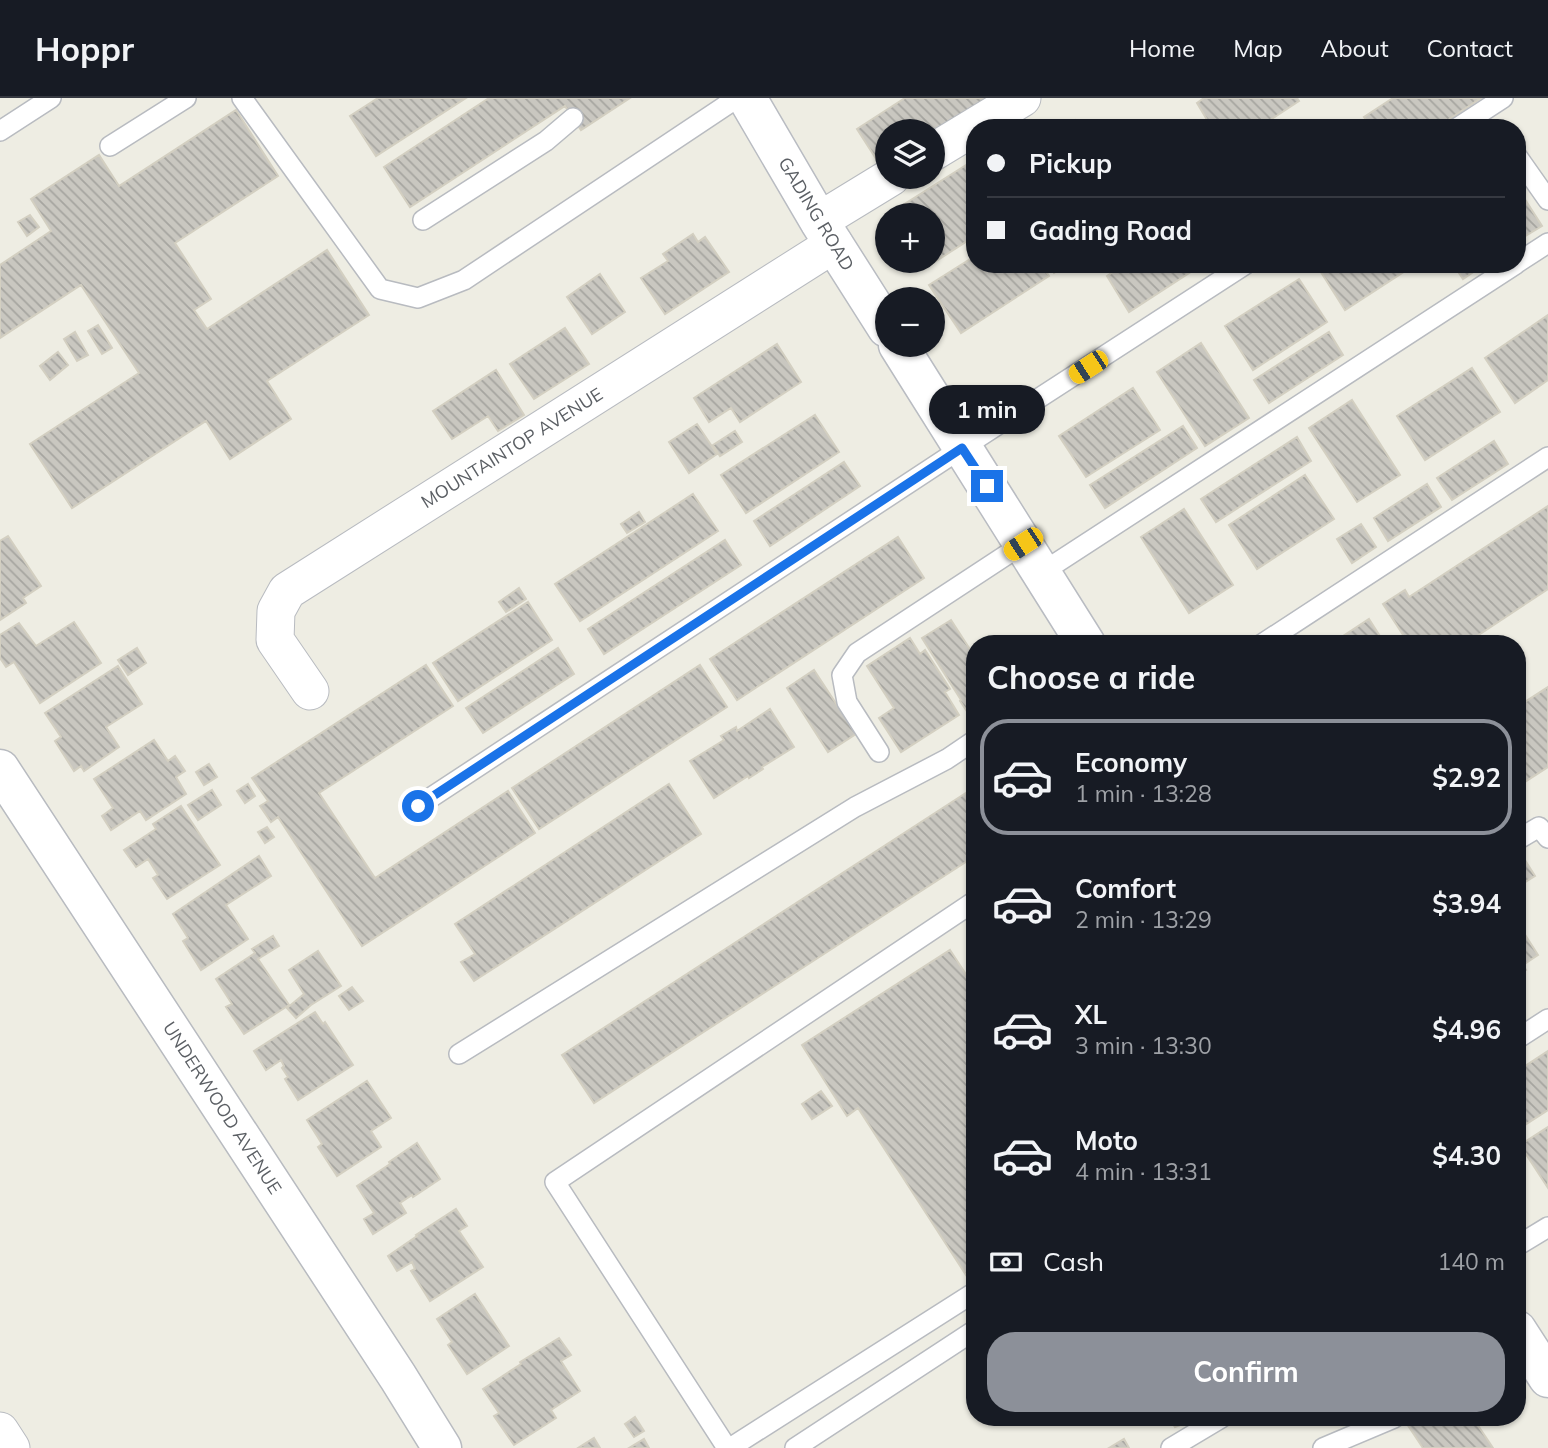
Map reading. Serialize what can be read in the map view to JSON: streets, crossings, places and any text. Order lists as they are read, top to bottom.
{
  "streets": {
    "street": ["GADING ROAD", "MOUNTAINTOP AVENUE", "UNDERWOOD AVENUE"]
  },
  "crossings": [
    ["GADING ROAD", "MOUNTAINTOP AVENUE"]
  ],
  "page": {
    "header": "Hoppr",
    "nav": [
      "Home",
      "Map",
      "About",
      "Contact"
    ],
    "map_buttons": ["+", "−"],
    "banner": ["Pickup", "Gading Road"],
    "bubble": "1 min",
    "heading": "Choose a ride",
    "list": [
      {
        "name": "Economy",
        "note": "1 min · 13:28",
        "value": "$2.92"
      },
      {
        "name": "Comfort",
        "note": "2 min · 13:29",
        "value": "$3.94"
      },
      {
        "name": "XL",
        "note": "3 min · 13:30",
        "value": "$4.96"
      },
      {
        "name": "Moto",
        "note": "4 min · 13:31",
        "value": "$4.30"
      }
    ],
    "pay": ["Cash", "140 m"],
    "buttons": "Confirm"
  }
}
